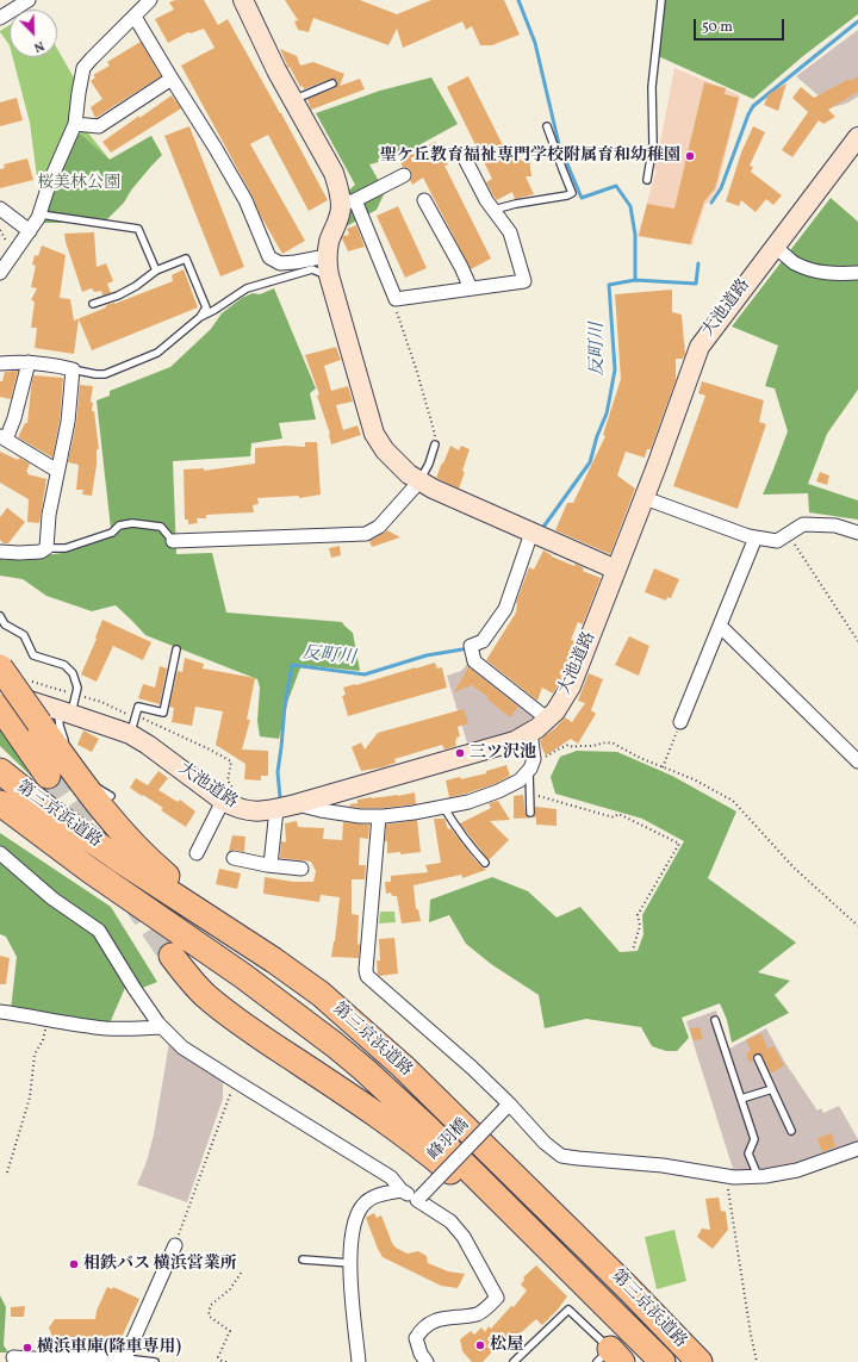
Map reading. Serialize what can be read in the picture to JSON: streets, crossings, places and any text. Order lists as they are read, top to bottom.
{
  "streets": {
    "highway": ["第三京浜道路"],
    "street": ["大池道路", "峰羽橋"]
  },
  "water": ["反町川"],
  "parks": ["桜美林公園"],
  "places": [
    "聖ケ丘教育福祉専門学校附属育和幼稚園",
    "三ツ沢池",
    "相鉄バス 横浜営業所",
    "松屋",
    "横浜車庫(降車専用)"
  ],
  "scale_bar": "50 m",
  "north": "bottom right"
}
